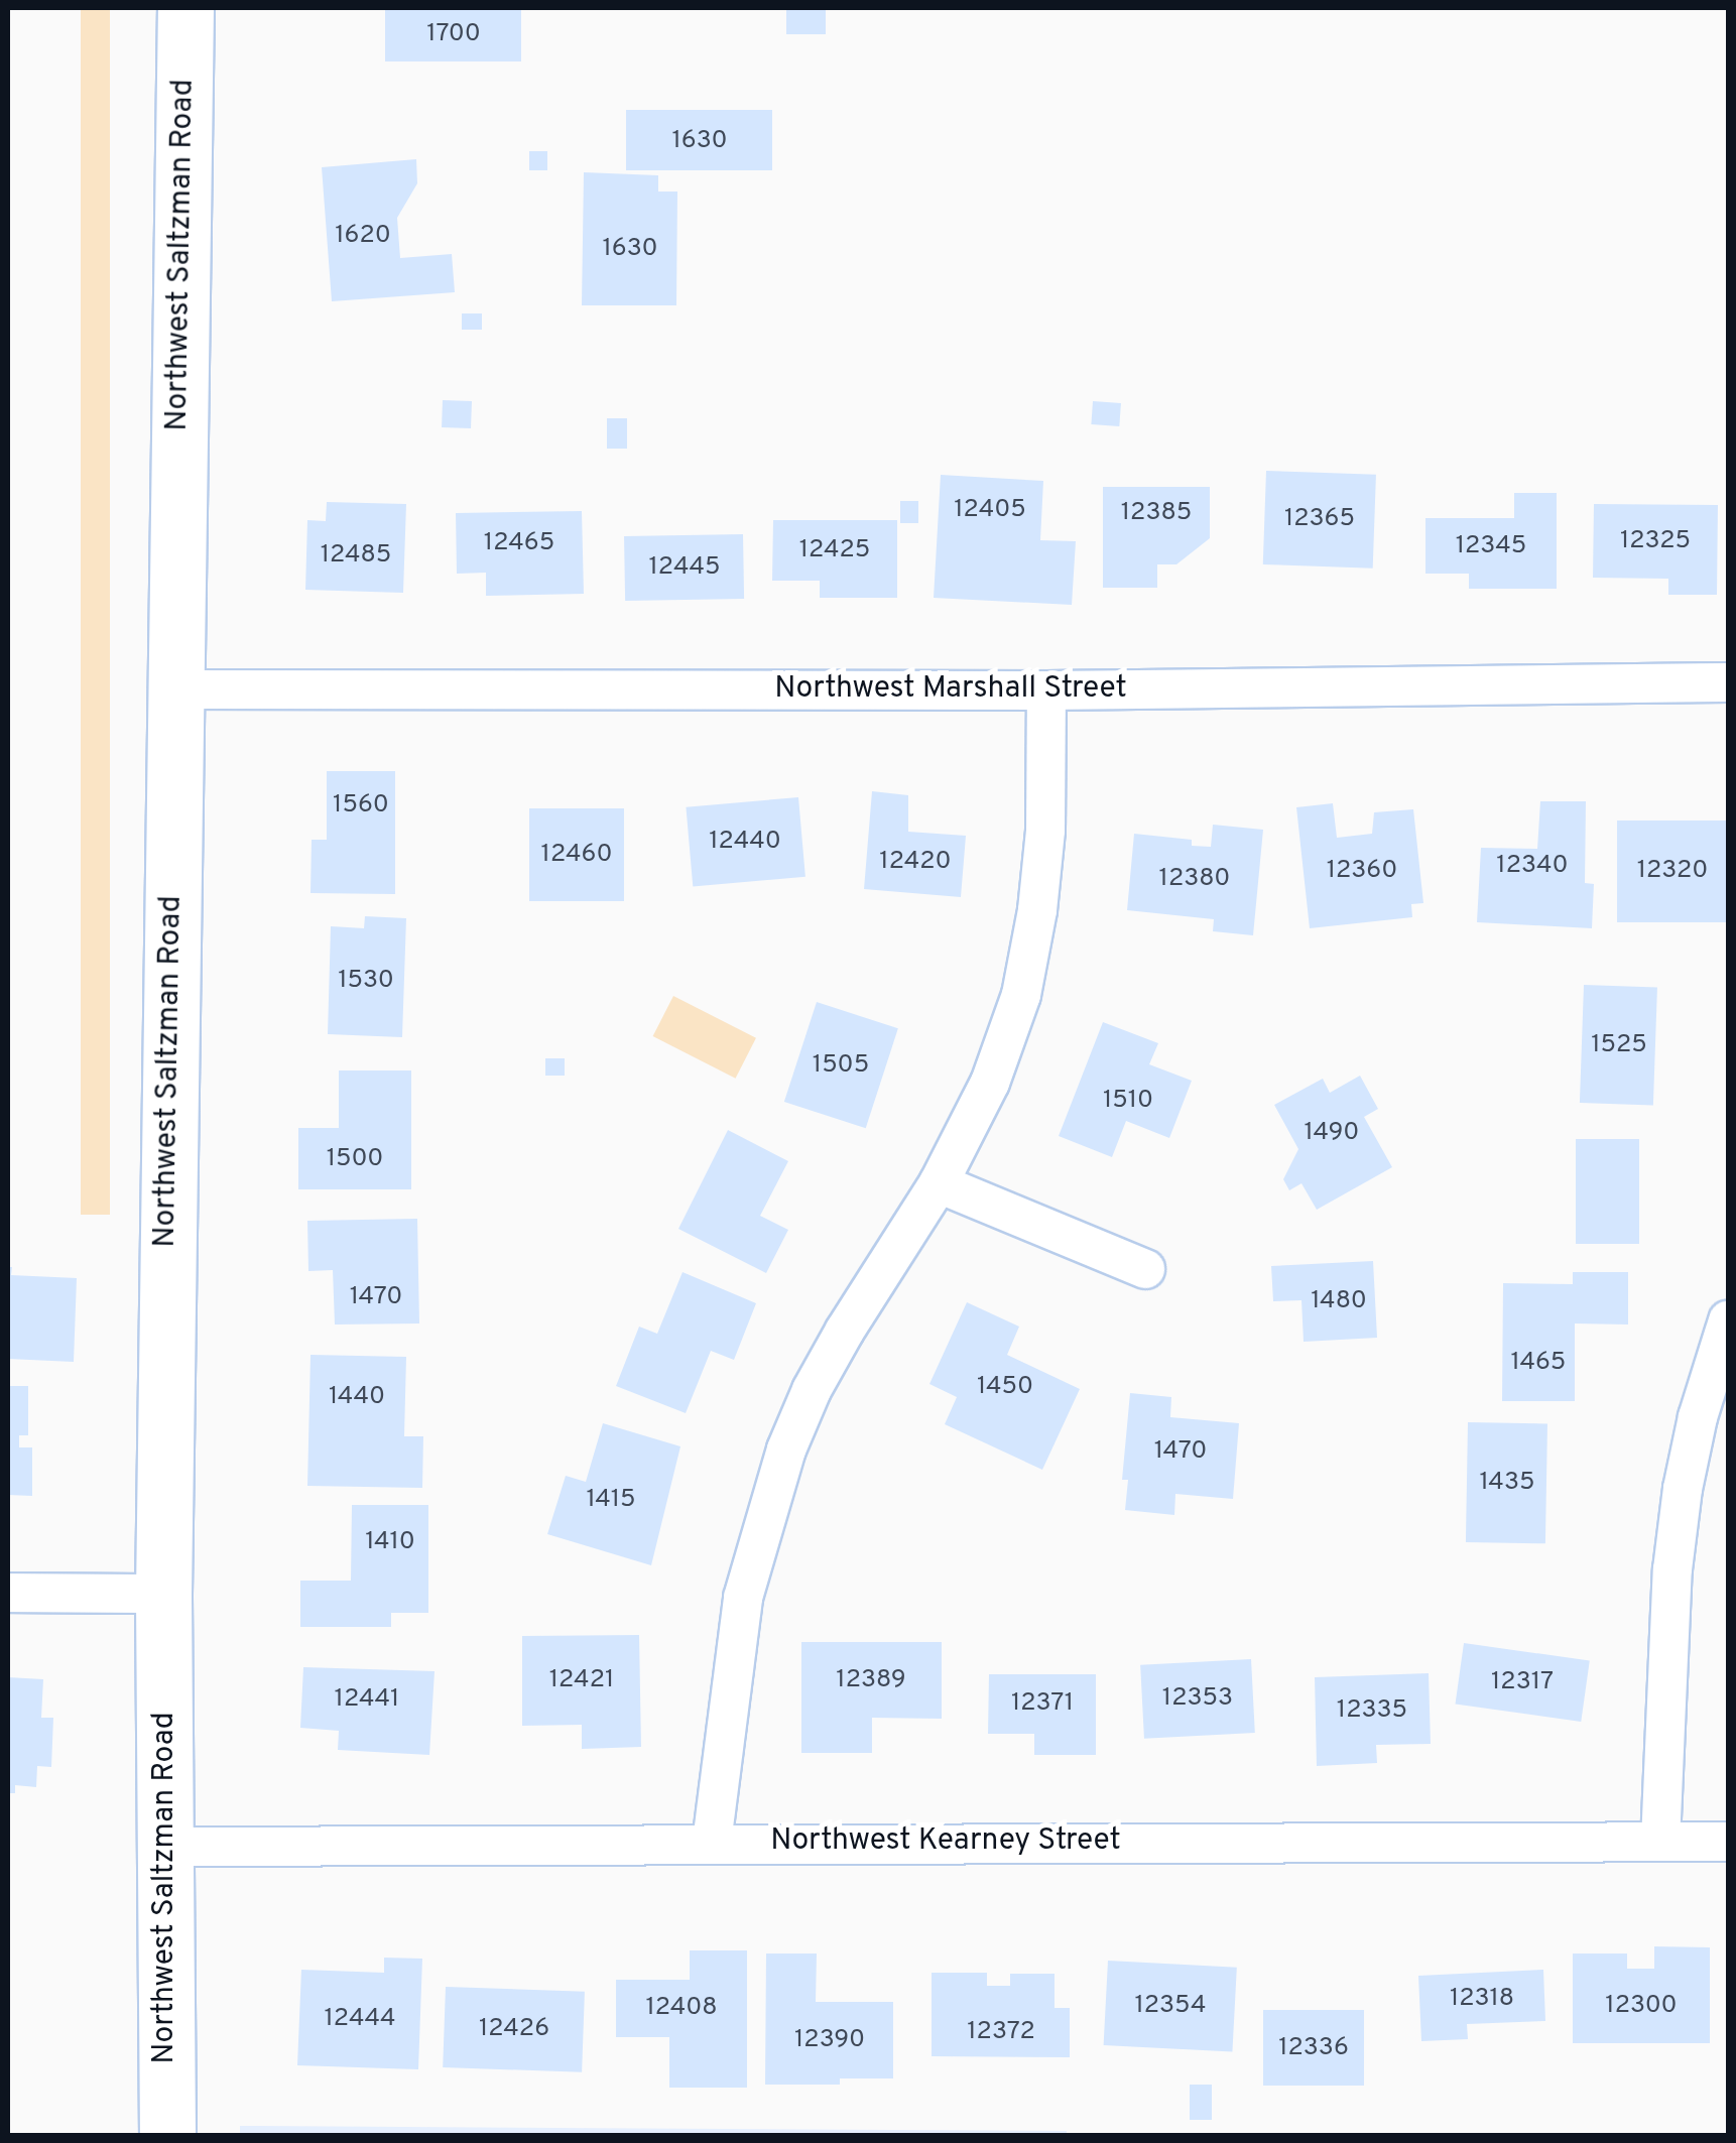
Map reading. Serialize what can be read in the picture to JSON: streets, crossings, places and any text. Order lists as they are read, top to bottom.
{
  "streets": {
    "main road": ["Northwest Saltzman Road"],
    "street": ["Northwest Marshall Street", "Northwest Kearney Street"]
  },
  "crossings": [
    ["Northwest Saltzman Road", "Northwest Marshall Street"],
    ["Northwest Saltzman Road", "Northwest Kearney Street"]
  ],
  "house_numbers": [
    "1700",
    "1630",
    "1620",
    "1630",
    "12405",
    "12385",
    "12365",
    "12325",
    "12465",
    "12345",
    "12425",
    "12485",
    "12445",
    "1560",
    "12440",
    "12460",
    "12420",
    "12340",
    "12360",
    "12320",
    "12380",
    "1530",
    "1525",
    "1505",
    "1510",
    "1490",
    "1500",
    "1470",
    "1480",
    "1465",
    "1450",
    "1440",
    "1470",
    "1435",
    "1415",
    "1410",
    "12421",
    "12389",
    "12317",
    "12353",
    "12441",
    "12371",
    "12335",
    "12318",
    "12354",
    "12300",
    "12408",
    "12444",
    "12426",
    "12372",
    "12390",
    "12336"
  ]
}
